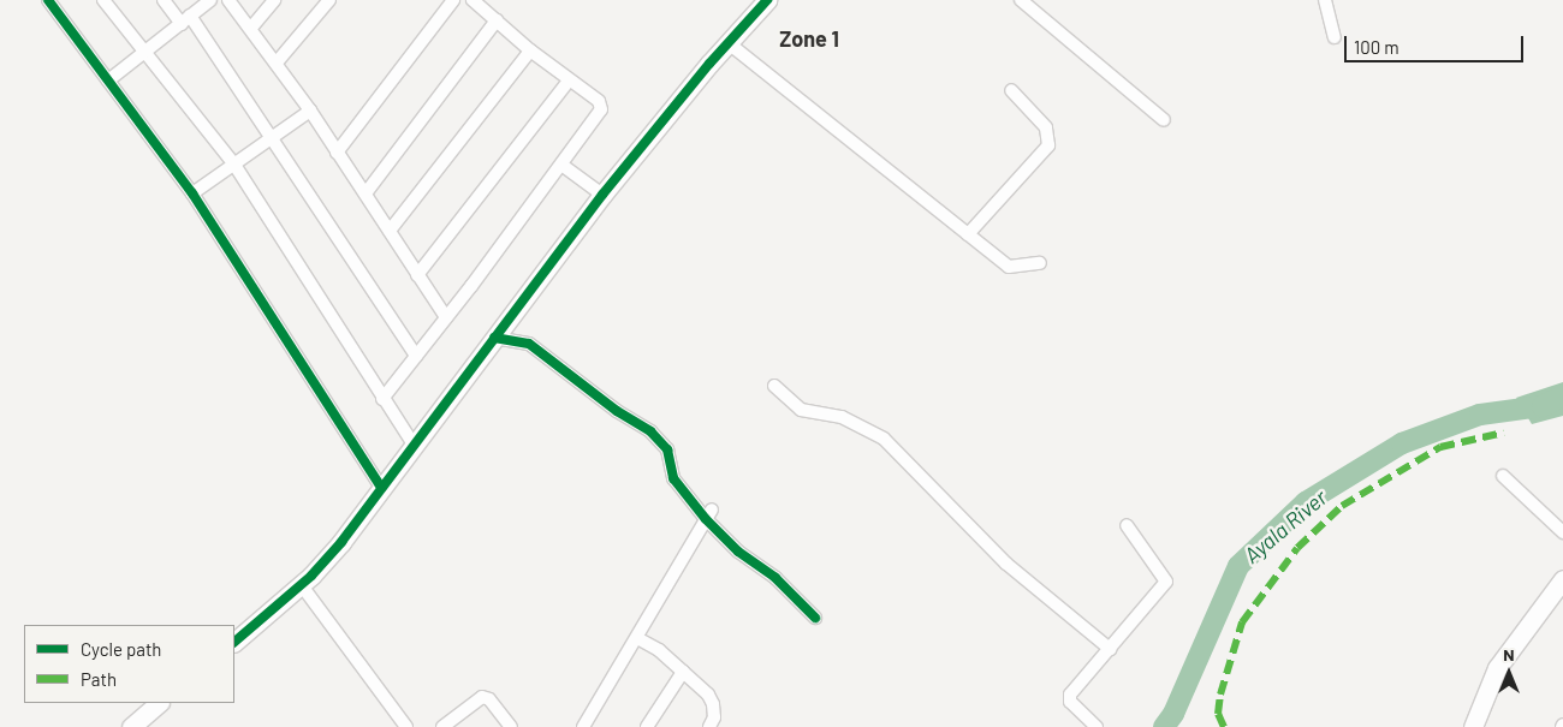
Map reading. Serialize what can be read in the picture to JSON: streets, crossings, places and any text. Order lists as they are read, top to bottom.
{
  "districts": ["Zone 1"],
  "water": ["Ayala River"],
  "legend": ["Cycle path", "Path"],
  "scale_bar": "100 m",
  "north": "top"
}
